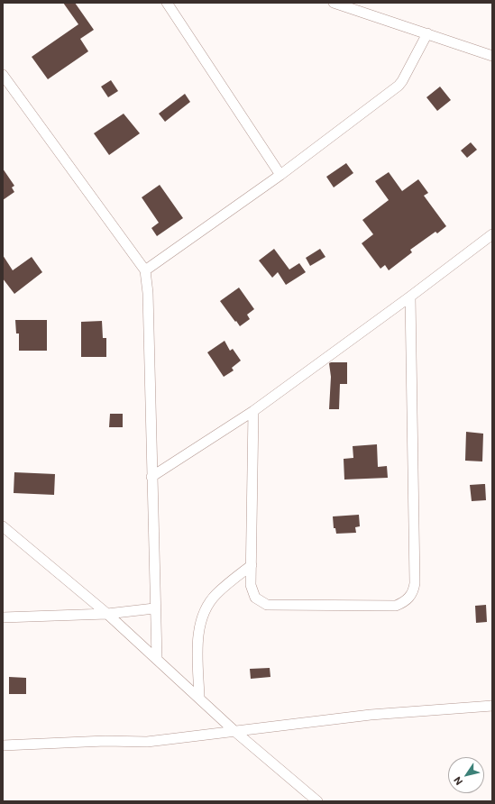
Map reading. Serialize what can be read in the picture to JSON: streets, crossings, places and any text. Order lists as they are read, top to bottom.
{
  "north": "bottom left"
}
